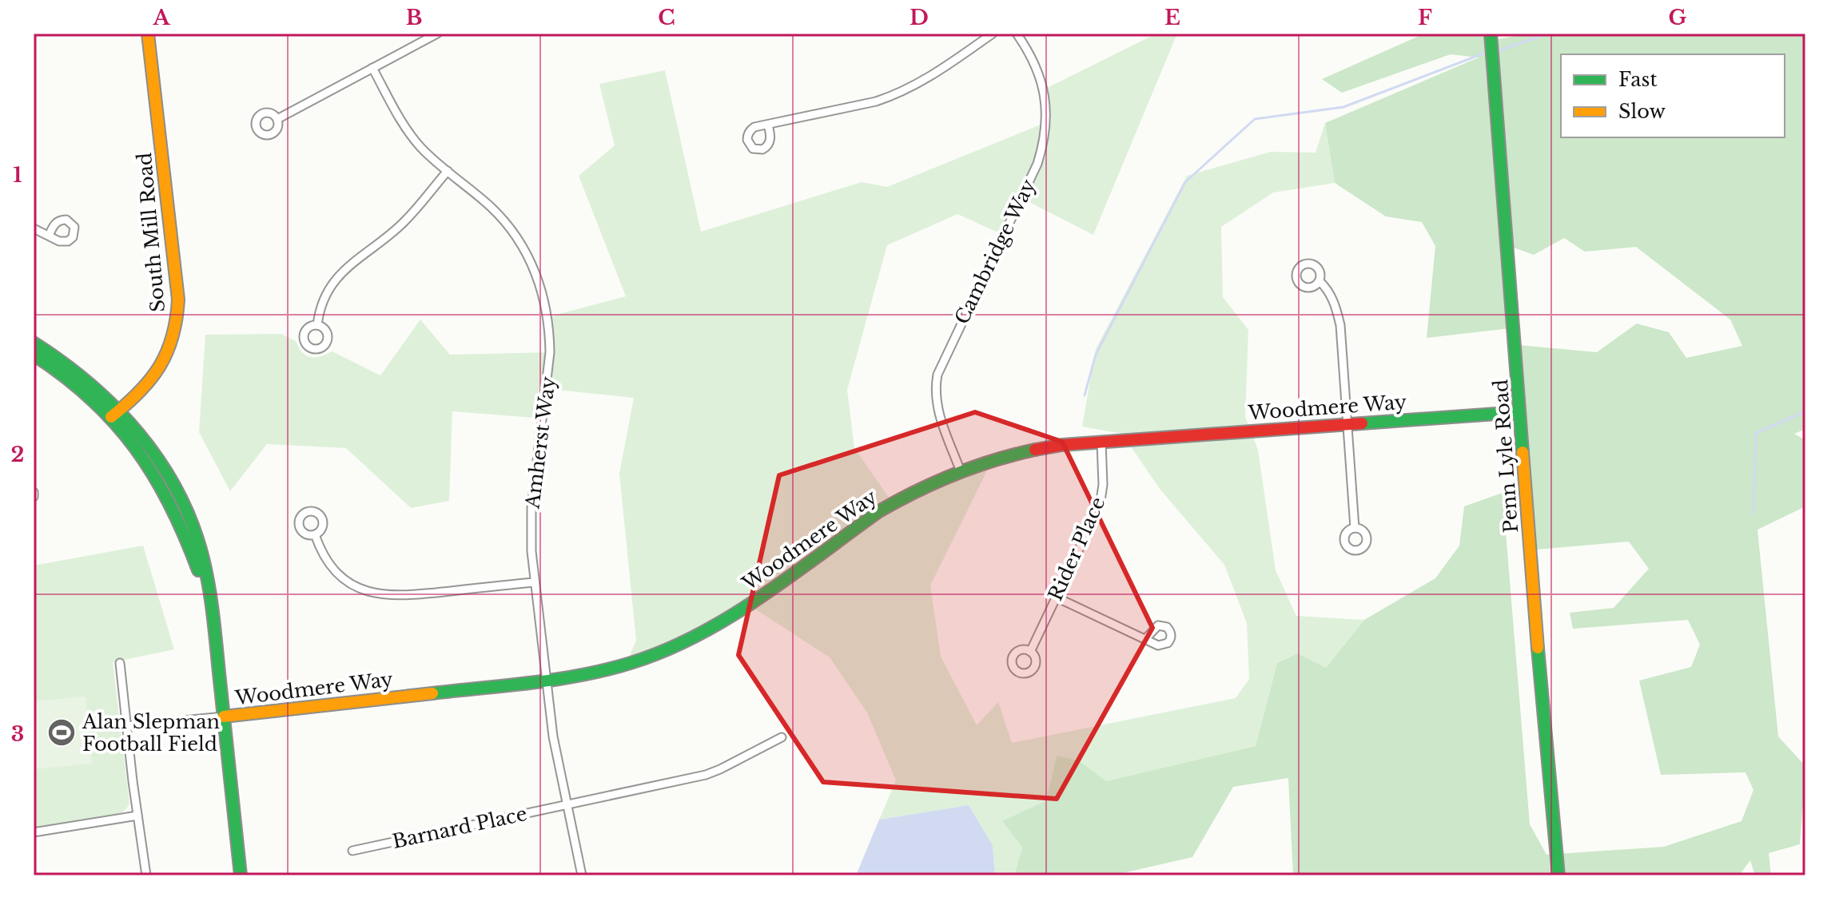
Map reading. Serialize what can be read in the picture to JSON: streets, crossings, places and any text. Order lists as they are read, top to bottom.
{
  "streets": {
    "street": [
      "South Mill Road",
      "Cambridge Way",
      "Woodmere Way",
      "Amherst Way",
      "Penn Lyle Road",
      "Rider Place",
      "Barnard Place"
    ]
  },
  "crossings": [
    ["Cambridge Way", "Woodmere Way"],
    ["Woodmere Way", "Amherst Way"],
    ["Woodmere Way", "Penn Lyle Road"],
    ["Woodmere Way", "Rider Place"],
    ["Amherst Way", "Barnard Place"]
  ],
  "places": {
    "sports": ["Alan Slepman Football Field"]
  },
  "legend": ["Fast", "Slow"],
  "grid": {
    "columns": [
      "A",
      "B",
      "C",
      "D",
      "E",
      "F",
      "G"
    ],
    "rows": ["1", "2", "3"]
  }
}
